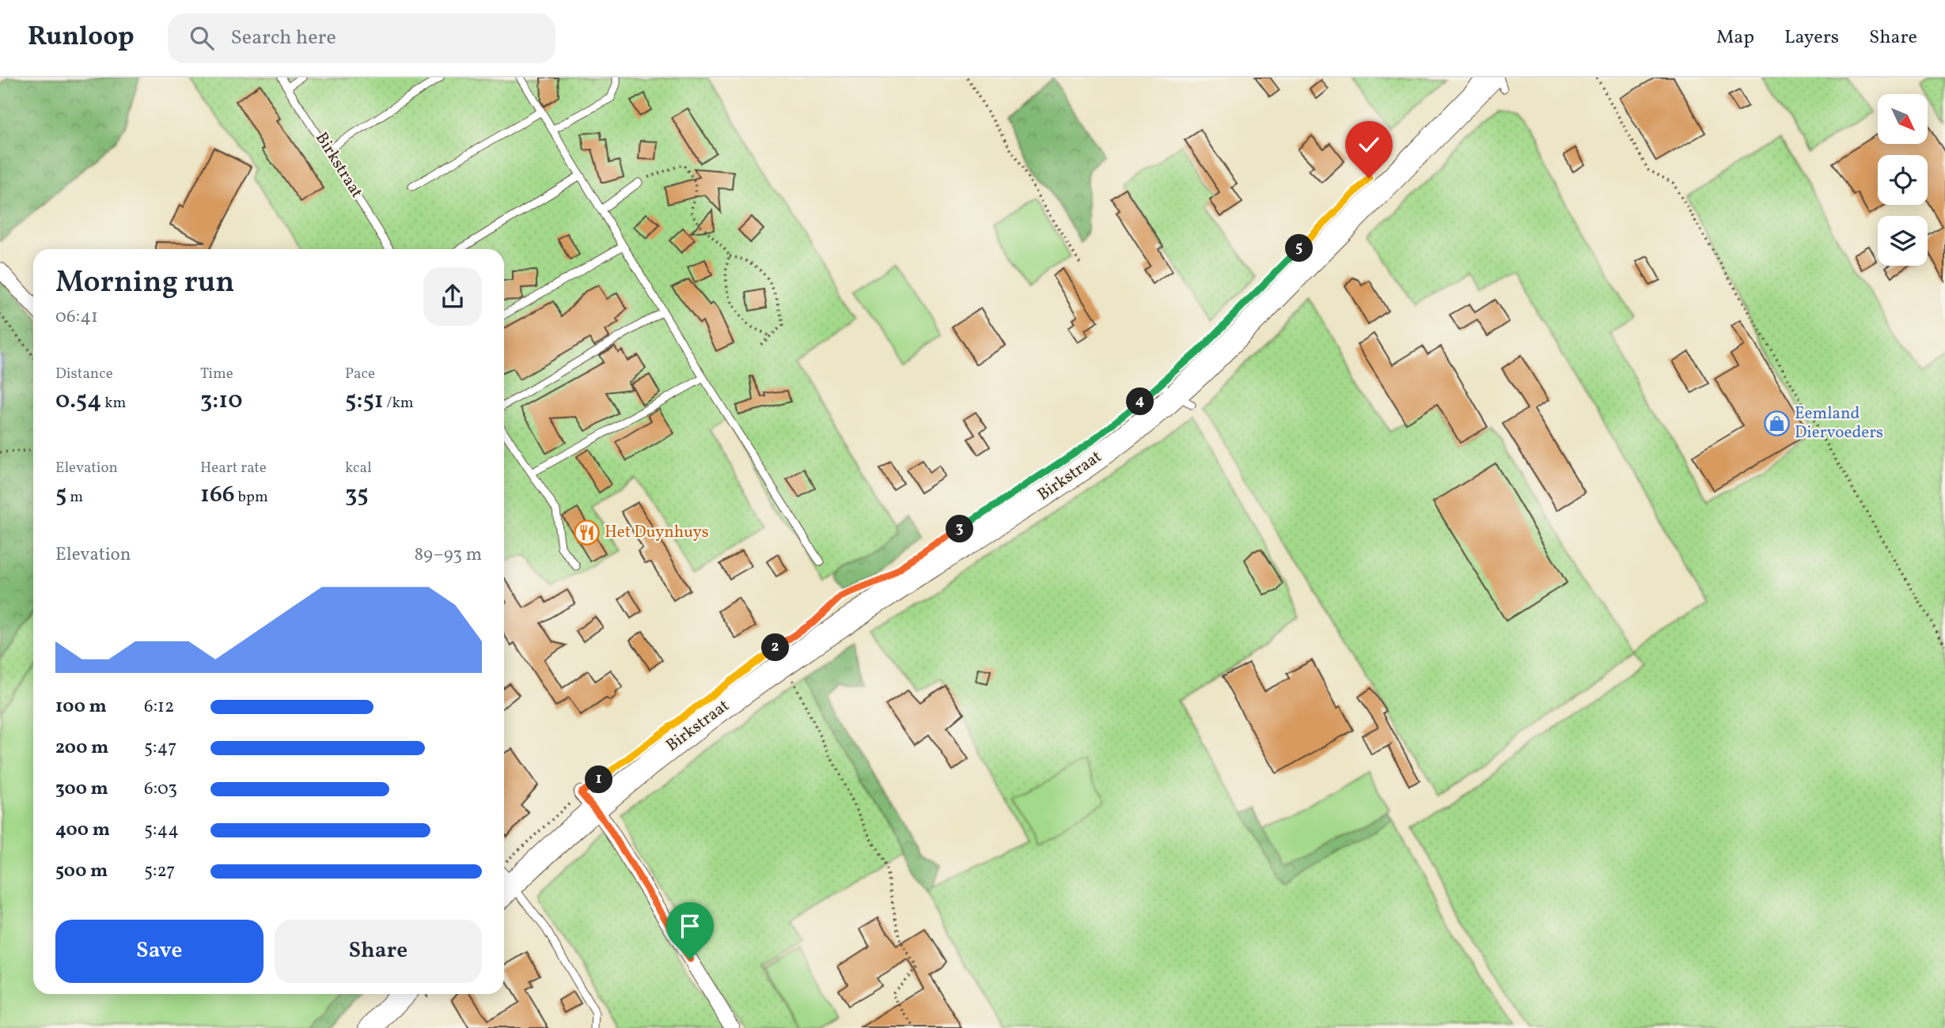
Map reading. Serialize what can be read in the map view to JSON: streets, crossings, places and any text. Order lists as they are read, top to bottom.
{
  "streets": {
    "main road": ["Birkstraat"]
  },
  "places": {
    "shop": ["Eemland Diervoeders"],
    "restaurant": ["Het Duynhuys"]
  },
  "north": "bottom right",
  "page": {
    "header": "Runloop",
    "search": "Search here",
    "nav": ["Map", "Layers", "Share"],
    "pins": [
      "5",
      "4",
      "3",
      "2",
      "1"
    ],
    "heading": ["Morning run", "06:41"],
    "stats": [
      ["Distance", "0.54 km"],
      ["Time", "3:10"],
      ["Pace", "5:51 /km"],
      ["Elevation", "5 m"],
      ["Heart rate", "166 bpm"],
      ["kcal", "35"]
    ],
    "chart": ["Elevation", "89–93 m"],
    "list": [
      {
        "name": "100 m",
        "note": "6:12"
      },
      {
        "name": "200 m",
        "note": "5:47"
      },
      {
        "name": "300 m",
        "note": "6:03"
      },
      {
        "name": "400 m",
        "note": "5:44"
      },
      {
        "name": "500 m",
        "note": "5:27"
      }
    ],
    "buttons": ["Save", "Share"]
  }
}
